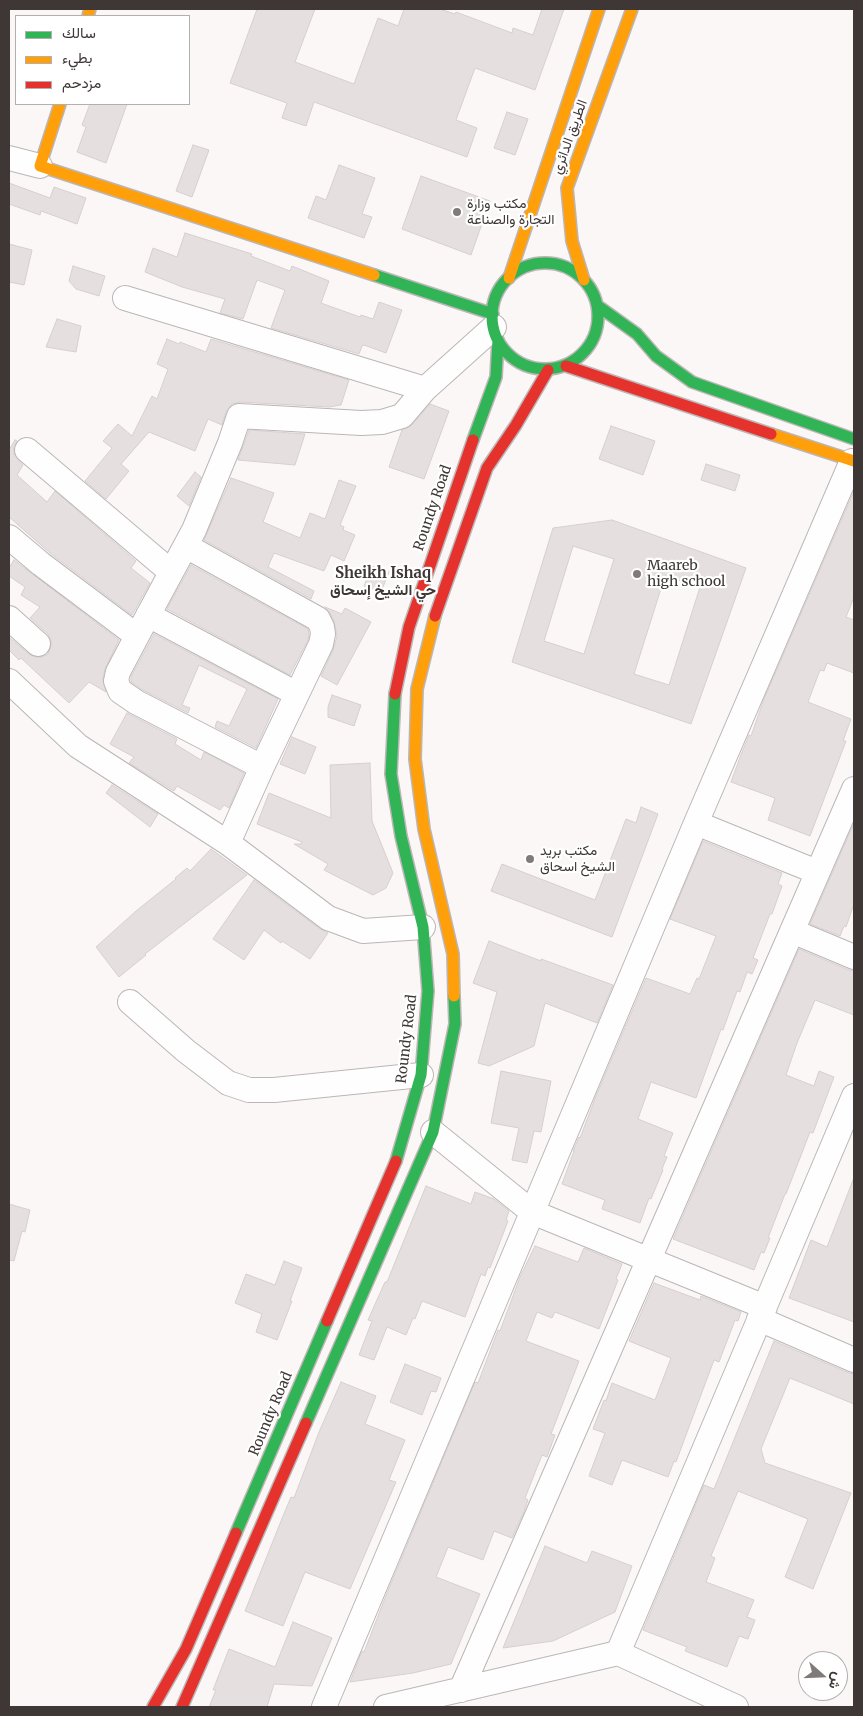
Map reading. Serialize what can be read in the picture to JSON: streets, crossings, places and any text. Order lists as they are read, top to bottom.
{
  "streets": {
    "main road": ["الطريق الدائري", "Roundy Road"]
  },
  "crossings": [
    ["الطريق الدائري", "Roundy Road"]
  ],
  "districts": ["Sheikh Ishaq حي الشيخ إسحاق"],
  "places": ["مكتب وزارة التجارة والصناعة", "Maareb high school", "مكتب بريد الشيخ اسحاق"],
  "legend": ["سالك", "بطيء", "مزدحم"],
  "north": "right"
}
